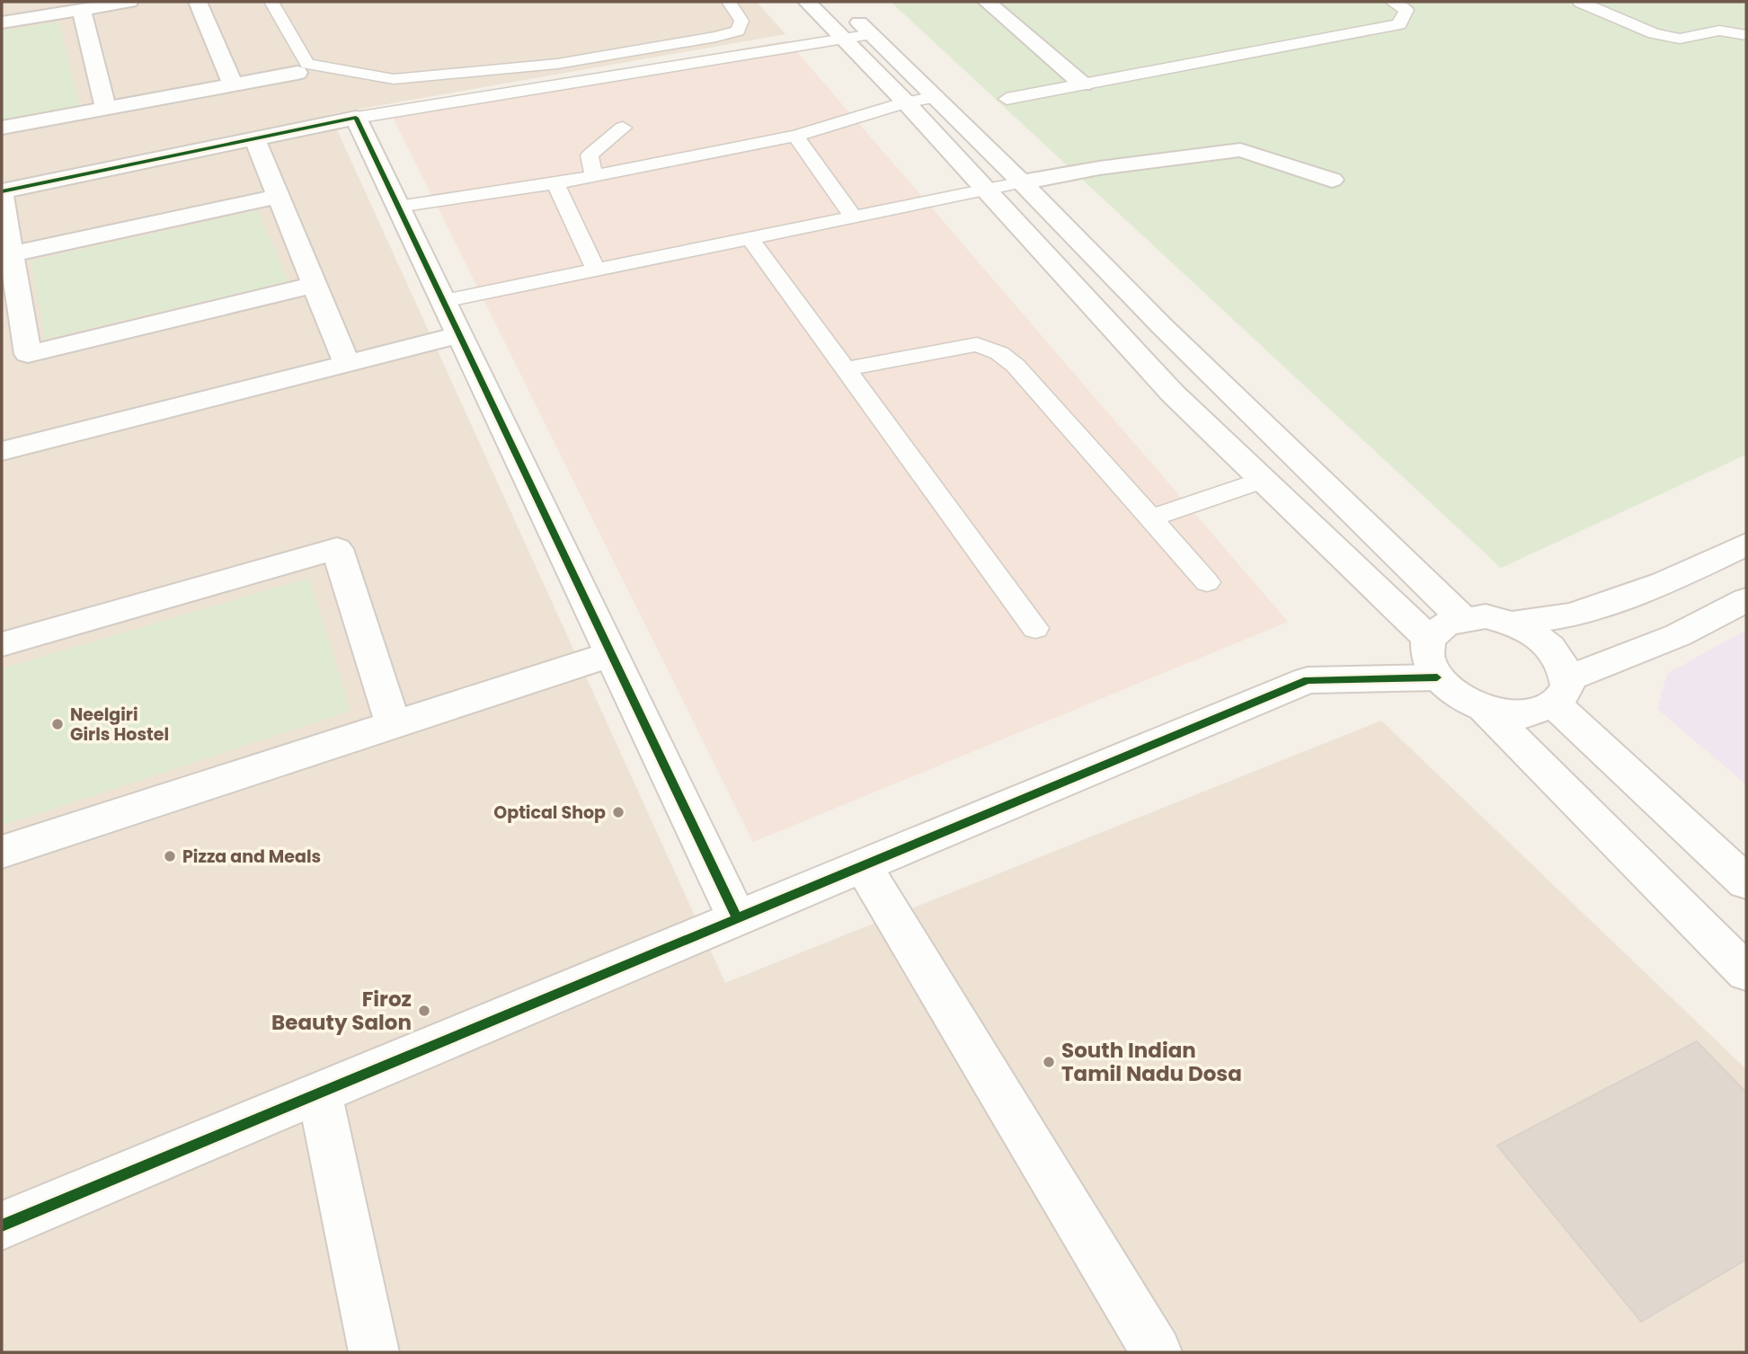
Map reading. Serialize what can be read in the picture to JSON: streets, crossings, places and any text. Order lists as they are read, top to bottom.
{
  "places": [
    "Neelgiri Girls Hostel",
    "Optical Shop",
    "Pizza and Meals",
    "Firoz Beauty Salon",
    "South Indian Tamil Nadu Dosa"
  ]
}
